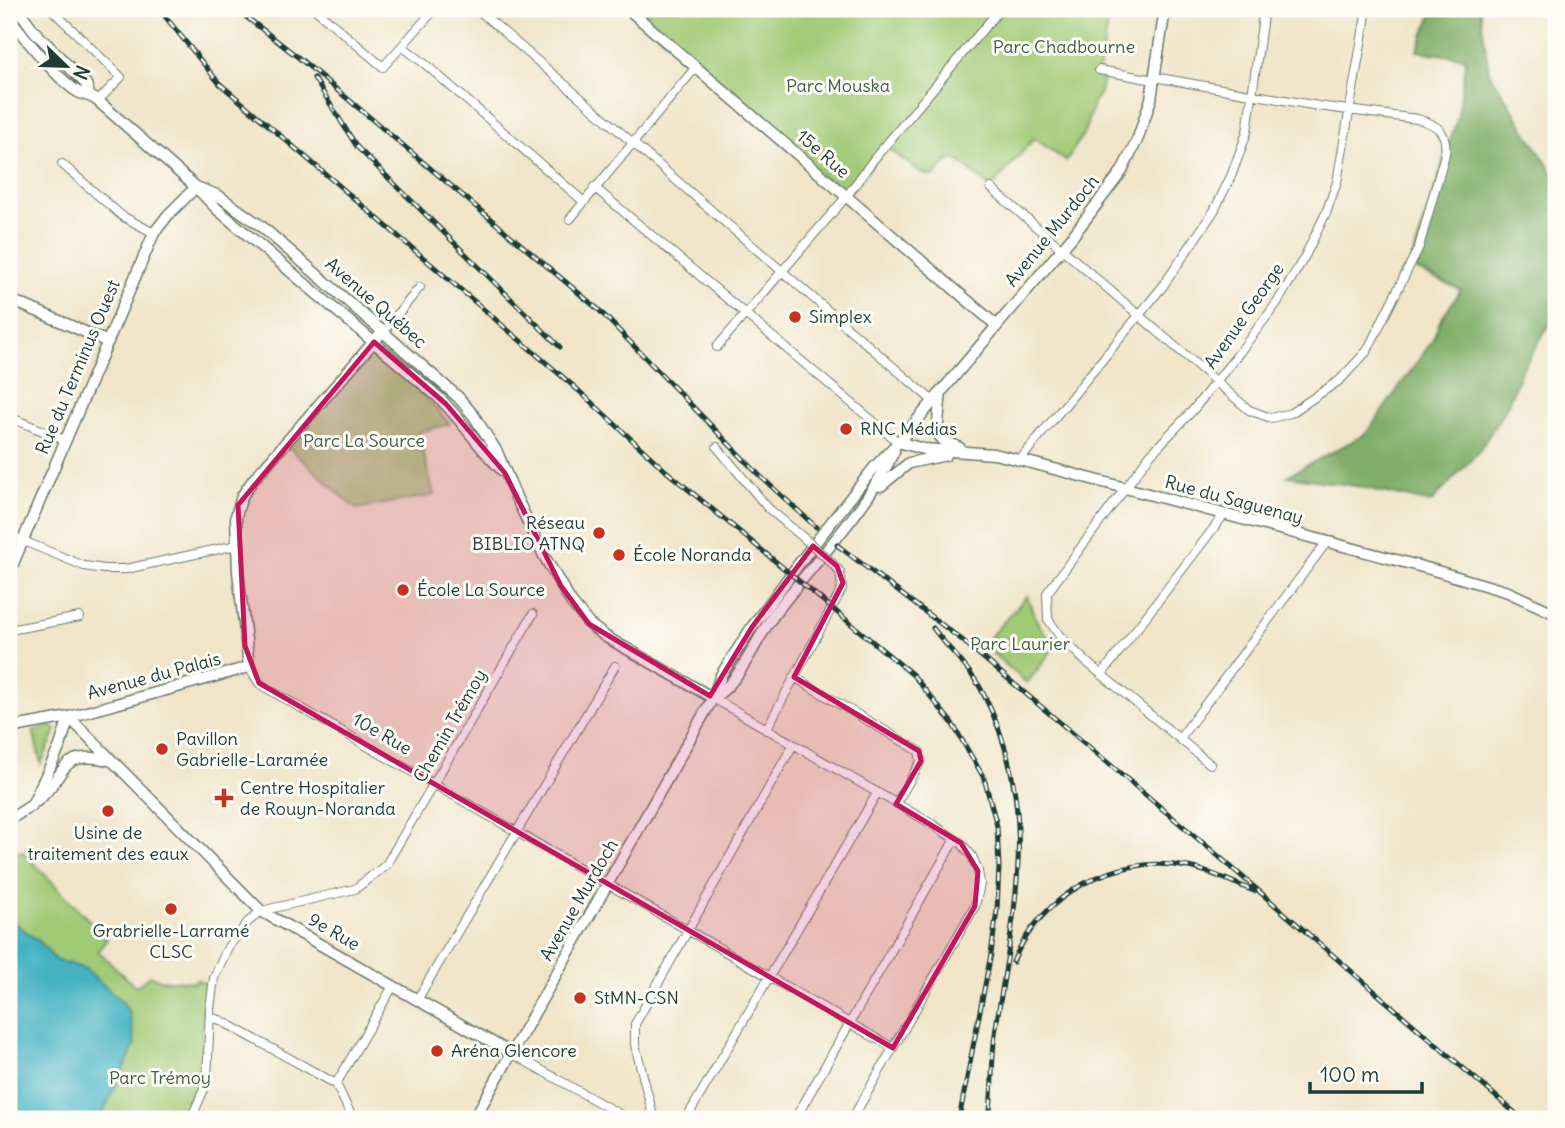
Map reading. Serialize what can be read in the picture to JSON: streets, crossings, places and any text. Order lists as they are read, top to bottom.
{
  "streets": {
    "street": [
      "15e Rue",
      "Avenue Murdoch",
      "Avenue Québec",
      "Avenue George",
      "Rue du Terminus Ouest",
      "Rue du Saguenay",
      "Avenue du Palais",
      "Chemin Trémoy",
      "10e Rue",
      "9e Rue"
    ]
  },
  "crossings": [
    ["15e Rue", "Avenue Murdoch"],
    ["Avenue Murdoch", "Avenue Québec"],
    ["Avenue Murdoch", "Rue du Saguenay"],
    ["Avenue Murdoch", "10e Rue"],
    ["Avenue Murdoch", "9e Rue"],
    ["Avenue Québec", "Rue du Terminus Ouest"],
    ["Avenue George", "Rue du Saguenay"],
    ["Avenue du Palais", "10e Rue"],
    ["Avenue du Palais", "9e Rue"],
    ["Chemin Trémoy", "10e Rue"],
    ["Chemin Trémoy", "9e Rue"]
  ],
  "parks": [
    "Parc Chadbourne",
    "Parc Mouska",
    "Parc La Source",
    "Parc Laurier",
    "Parc Trémoy"
  ],
  "places": {
    "other": [
      "Simplex",
      "RNC Médias",
      "Réseau BIBLIO ATNQ",
      "École Noranda",
      "École La Source",
      "Pavillon Gabrielle-Laramée",
      "Usine de traitement des eaux",
      "Grabrielle-Larramé CLSC",
      "StMN-CSN",
      "Aréna Glencore"
    ],
    "health": ["Centre Hospitalier de Rouyn-Noranda"]
  },
  "scale_bar": "100 m",
  "north": "bottom right"
}
